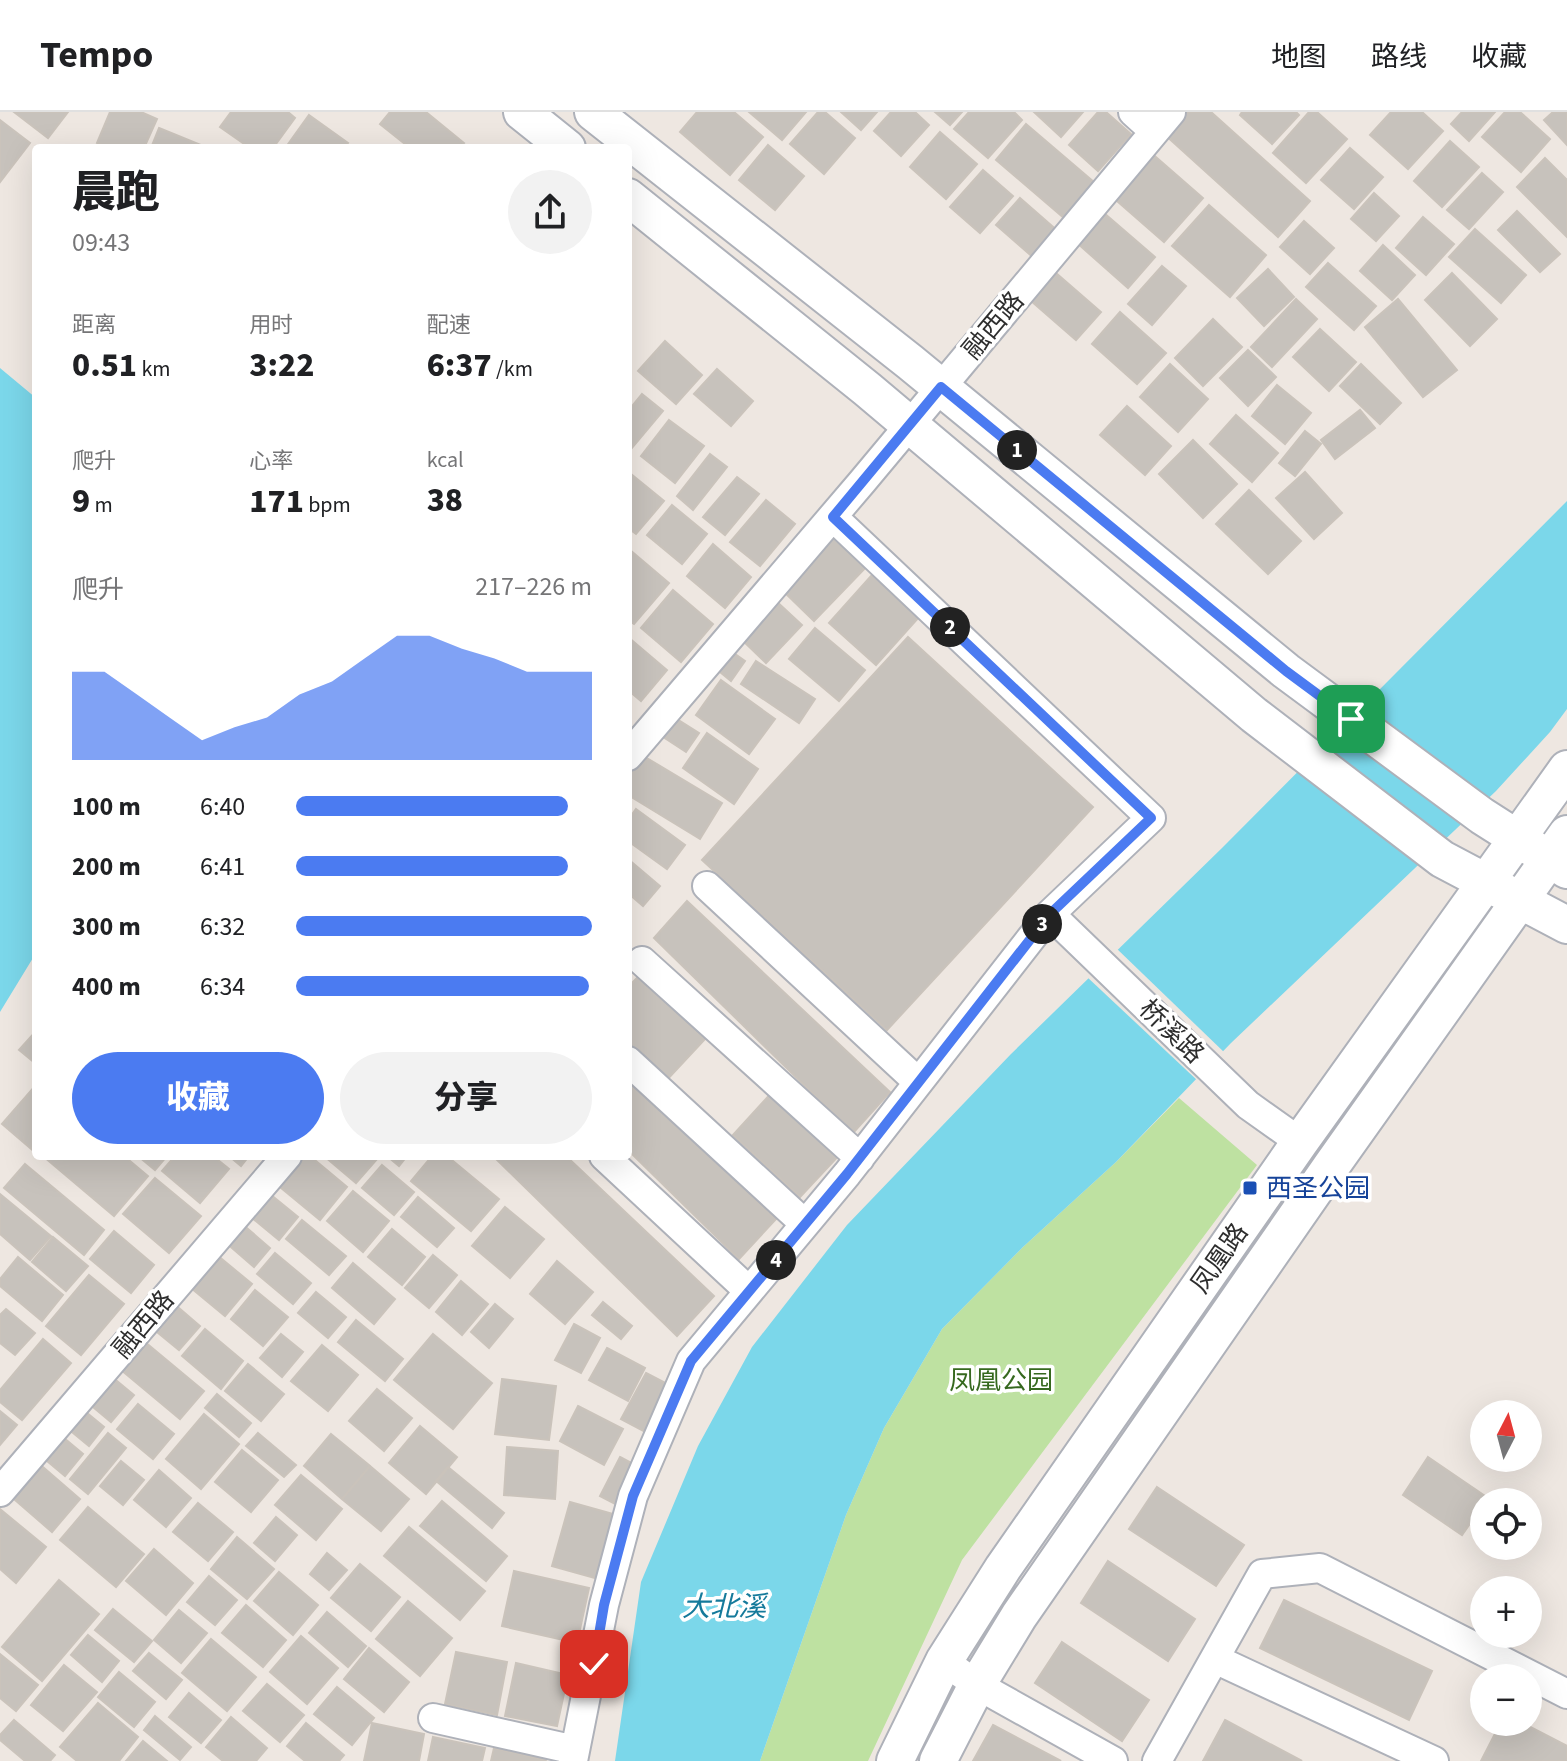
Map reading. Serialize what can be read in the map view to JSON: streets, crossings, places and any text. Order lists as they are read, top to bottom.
{
  "streets": {
    "street": ["融西路", "桥溪路", "凤凰路"]
  },
  "crossings": [
    ["桥溪路", "凤凰路"]
  ],
  "water": ["大北溪"],
  "parks": ["凤凰公园"],
  "places": {
    "transit": ["西圣公园"]
  },
  "north": "top",
  "page": {
    "header": "Tempo",
    "nav": ["地图", "路线", "收藏"],
    "heading": ["晨跑", "09:43"],
    "stats": [
      ["距离", "0.51 km"],
      ["用时", "3:22"],
      ["配速", "6:37 /km"],
      ["爬升", "9 m"],
      ["心率", "171 bpm"],
      ["kcal", "38"]
    ],
    "pins": [
      "1",
      "2",
      "3",
      "4"
    ],
    "chart": ["爬升", "217–226 m"],
    "list": [
      {
        "name": "100 m",
        "note": "6:40"
      },
      {
        "name": "200 m",
        "note": "6:41"
      },
      {
        "name": "300 m",
        "note": "6:32"
      },
      {
        "name": "400 m",
        "note": "6:34"
      }
    ],
    "buttons": ["收藏", "分享"],
    "map_buttons": ["+", "−"]
  }
}
